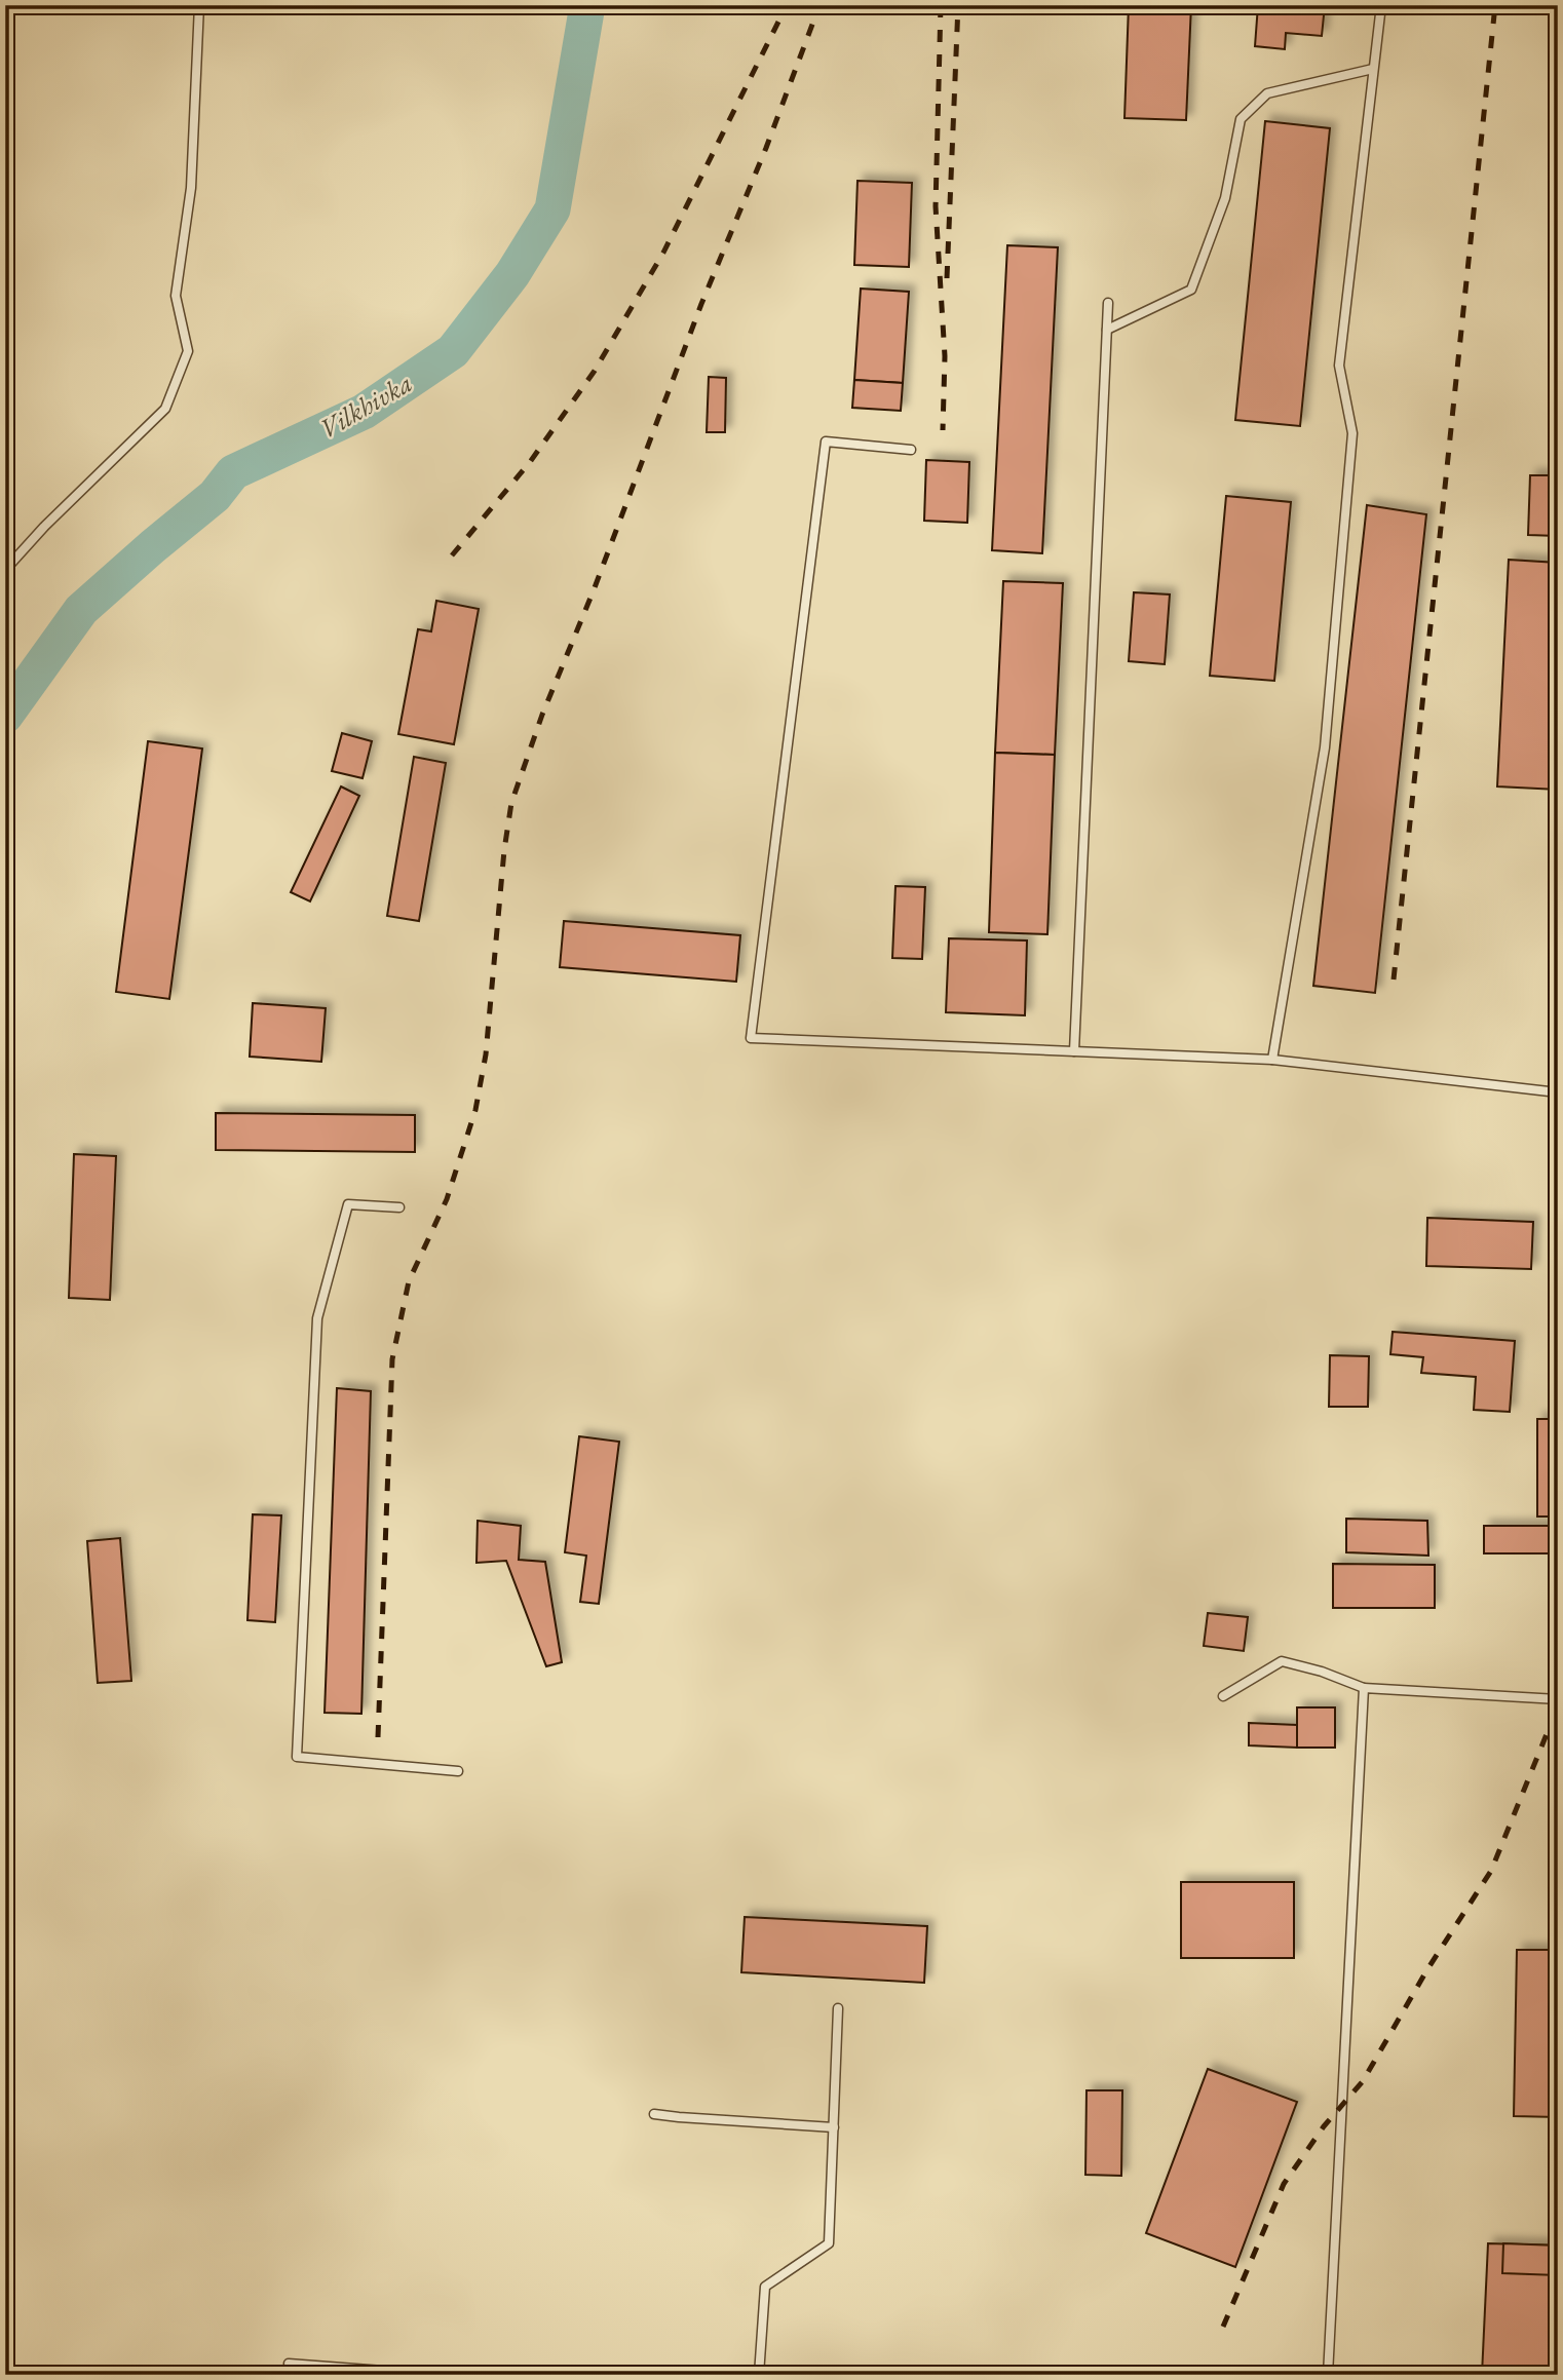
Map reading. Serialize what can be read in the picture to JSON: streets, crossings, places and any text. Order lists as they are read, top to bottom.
{
  "water": ["Vilkhivka"]
}
